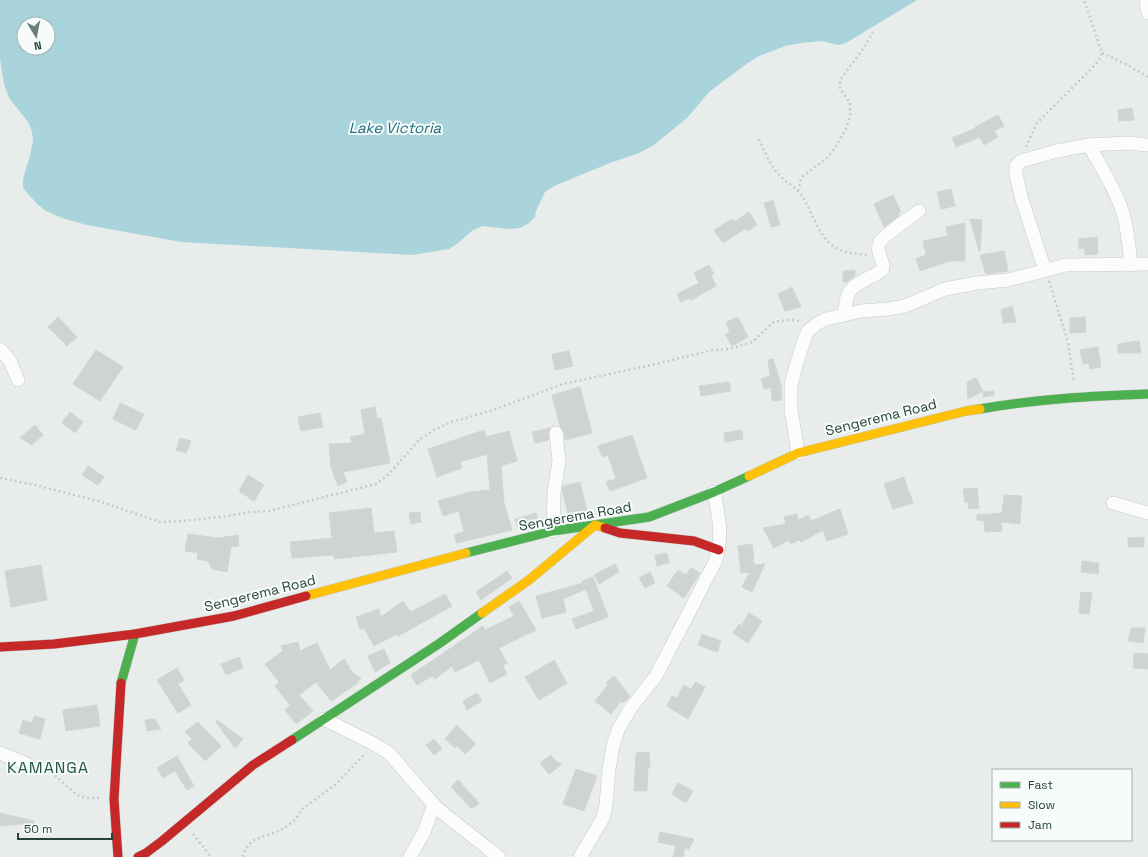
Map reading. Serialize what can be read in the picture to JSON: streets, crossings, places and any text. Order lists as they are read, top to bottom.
{
  "streets": {
    "main road": ["Sengerema Road"]
  },
  "districts": ["KAMANGA"],
  "water": ["Lake Victoria"],
  "legend": ["Fast", "Slow", "Jam"],
  "scale_bar": "50 m",
  "north": "bottom"
}
